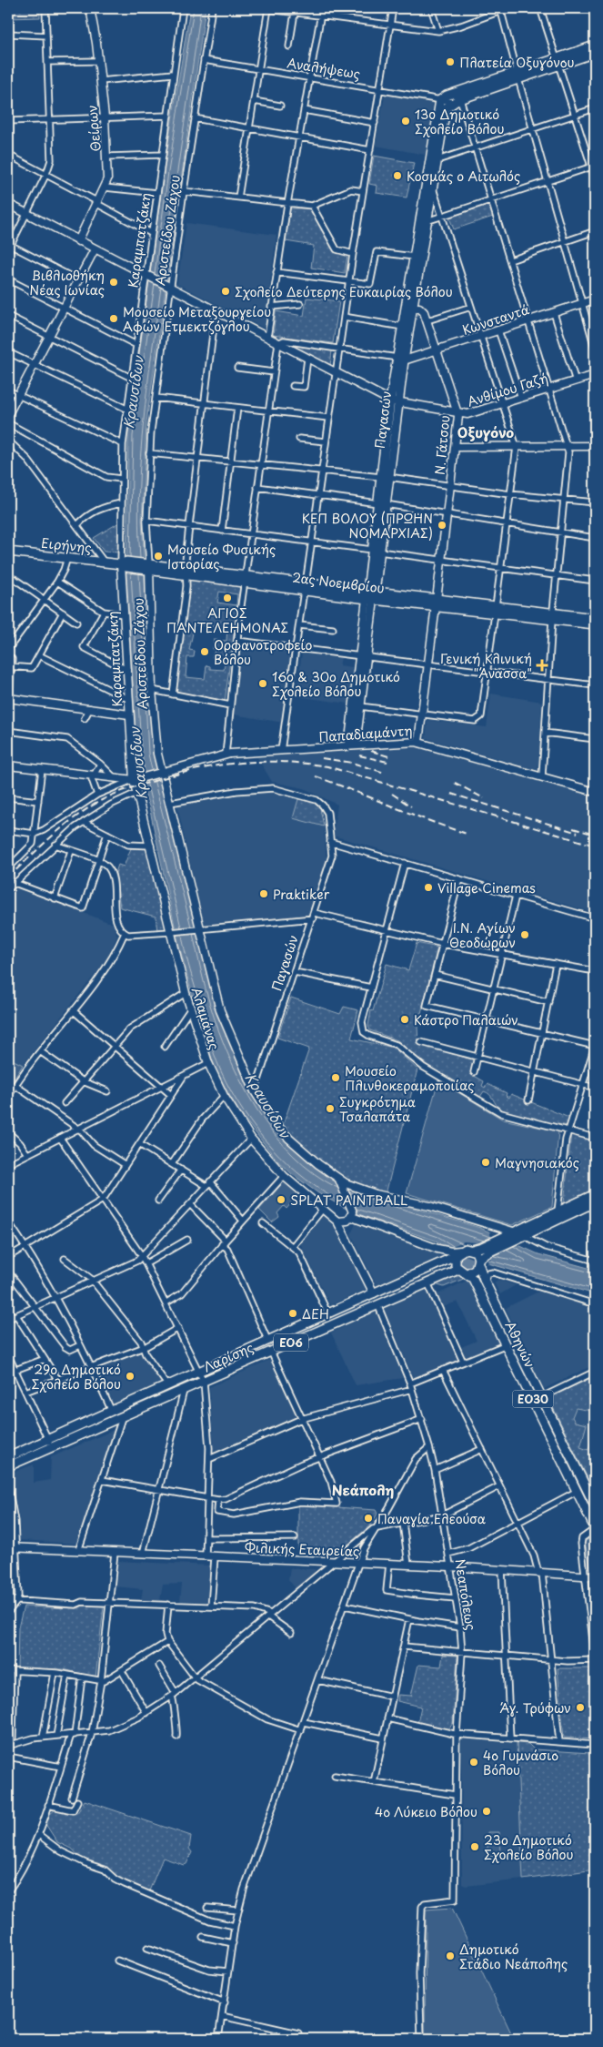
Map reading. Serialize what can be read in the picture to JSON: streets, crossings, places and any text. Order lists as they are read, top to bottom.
{
  "streets": {
    "main road": [
      "Αναλήψεως",
      "Παγασών",
      "Ειρήνης",
      "2ας Νοεμβρίου",
      "ΕΟ6",
      "Αθηνών",
      "Λαρίσης",
      "ΕΟ30"
    ],
    "street": [
      "Θείρων",
      "Αριστείδου Ζάχου",
      "Καραμπατζάκη",
      "Κωνσταντά",
      "Ανθίμου Γαζή",
      "Ν. Γάτσου",
      "Παπαδιαμάντη",
      "Αλαμάνας",
      "Φιλικής Εταιρείας",
      "Νεαπόλεως"
    ]
  },
  "crossings": [
    ["Αναλήψεως", "Αριστείδου Ζάχου"],
    ["Αναλήψεως", "Παγασών"],
    ["Θείρων", "Ανθίμου Γαζή"],
    ["Αριστείδου Ζάχου", "Ανθίμου Γαζή"],
    ["Αριστείδου Ζάχου", "Παγασών"],
    ["Αριστείδου Ζάχου", "2ας Νοεμβρίου"],
    ["Αριστείδου Ζάχου", "Παπαδιαμάντη"],
    ["Καραμπατζάκη", "Ανθίμου Γαζή"],
    ["Καραμπατζάκη", "Ειρήνης"],
    ["Καραμπατζάκη", "2ας Νοεμβρίου"],
    ["Καραμπατζάκη", "Παπαδιαμάντη"],
    ["Καραμπατζάκη", "Αλαμάνας"],
    ["Κωνσταντά", "Ανθίμου Γαζή"],
    ["Κωνσταντά", "Παγασών"],
    ["Κωνσταντά", "Ν. Γάτσου"],
    ["Ανθίμου Γαζή", "Παγασών"],
    ["Ανθίμου Γαζή", "Ν. Γάτσου"],
    ["Παγασών", "2ας Νοεμβρίου"],
    ["Παγασών", "Παπαδιαμάντη"],
    ["Ν. Γάτσου", "2ας Νοεμβρίου"],
    ["Ν. Γάτσου", "Παπαδιαμάντη"],
    ["Ειρήνης", "2ας Νοεμβρίου"],
    ["Παπαδιαμάντη", "Αλαμάνας"],
    ["ΕΟ6", "Αθηνών"],
    ["ΕΟ6", "Λαρίσης"],
    ["Αθηνών", "Λαρίσης"],
    ["Λαρίσης", "Νεαπόλεως"],
    ["Φιλικής Εταιρείας", "Νεαπόλεως"]
  ],
  "districts": ["Οξυγόνο", "Νεάπολη"],
  "water": ["Κραυσίδων"],
  "places": {
    "other": [
      "Πλατεία Οξυγόνου",
      "13o Δημοτικό Σχολείο Βόλου",
      "Κοσμάς ο Αιτωλός",
      "Βιβλιοθήκη Νέας Ιωνίας",
      "Σχολείο Δεύτερης Ευκαιρίας Βόλου",
      "Μουσείο Μεταξουργείου Αφών Ετμεκτζόγλου",
      "ΚΕΠ ΒΟΛΟΥ (ΠΡΩΗΝ ΝΟΜΑΡΧΙΑΣ)",
      "Μουσείο Φυσικής Ιστορίας",
      "ΑΓΙΟΣ ΠΑΝΤΕΛΕΗΜΟΝΑΣ",
      "Ορφανοτροφείο Βόλου",
      "16ο & 30ο Δημοτικό Σχολείο Βόλου",
      "Village Cinemas",
      "Praktiker",
      "Ι.Ν. Αγίων Θεοδώρων",
      "Κάστρο Παλαιών",
      "Μουσείο Πλινθοκεραμοποιίας",
      "Συγκρότημα Τσαλαπάτα",
      "Μαγνησιακός",
      "SPLAT PAINTBALL",
      "ΔΕΗ",
      "29ο Δημοτικό Σχολείο Βόλου",
      "Παναγία Ελεούσα",
      "Άγ. Τρύφων",
      "4ο Γυμνάσιο Βόλου",
      "4ο Λύκειο Βόλου",
      "23ο Δημοτικό Σχολείο Βόλου",
      "Δημοτικό Στάδιο Νεάπολης"
    ],
    "health": ["Γενική Κλινική \"Άνασσα\""]
  }
}
